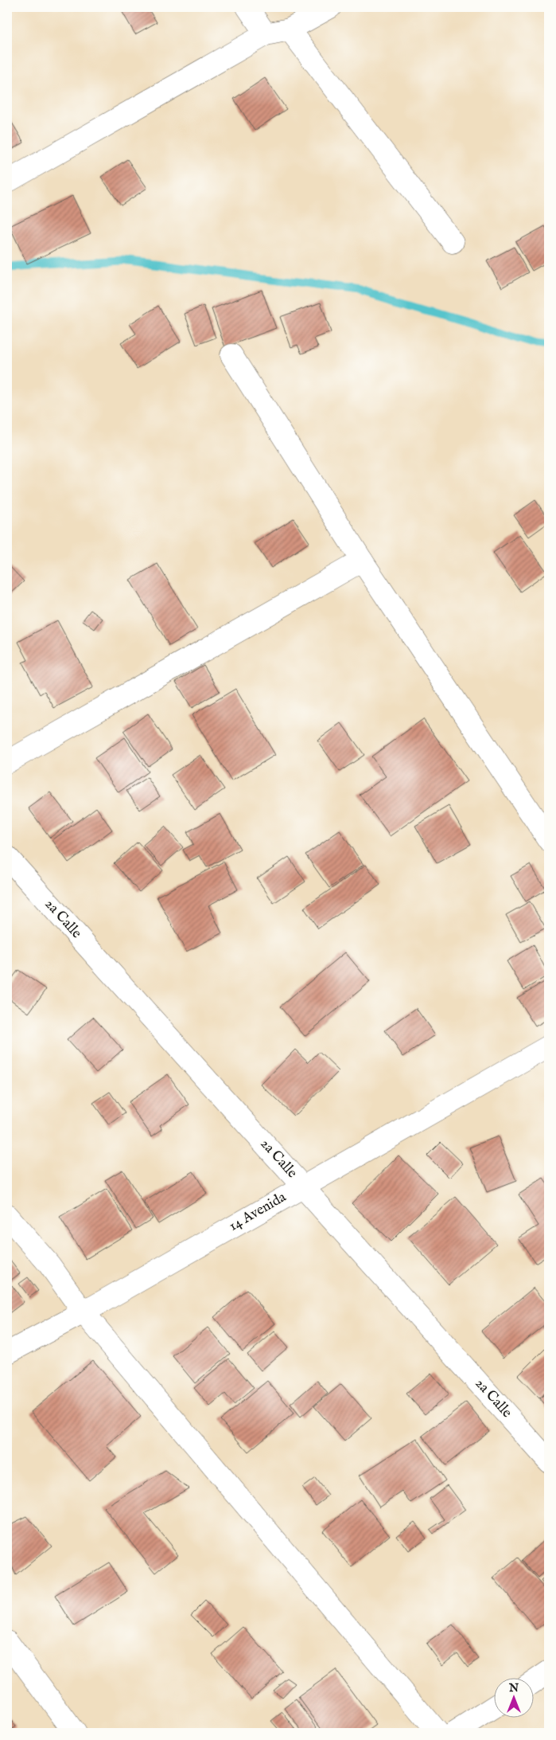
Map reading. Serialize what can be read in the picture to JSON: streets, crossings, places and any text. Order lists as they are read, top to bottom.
{
  "streets": {
    "street": ["2a Calle", "14 Avenida"]
  },
  "crossings": [
    ["2a Calle", "14 Avenida"]
  ],
  "north": "top"
}
